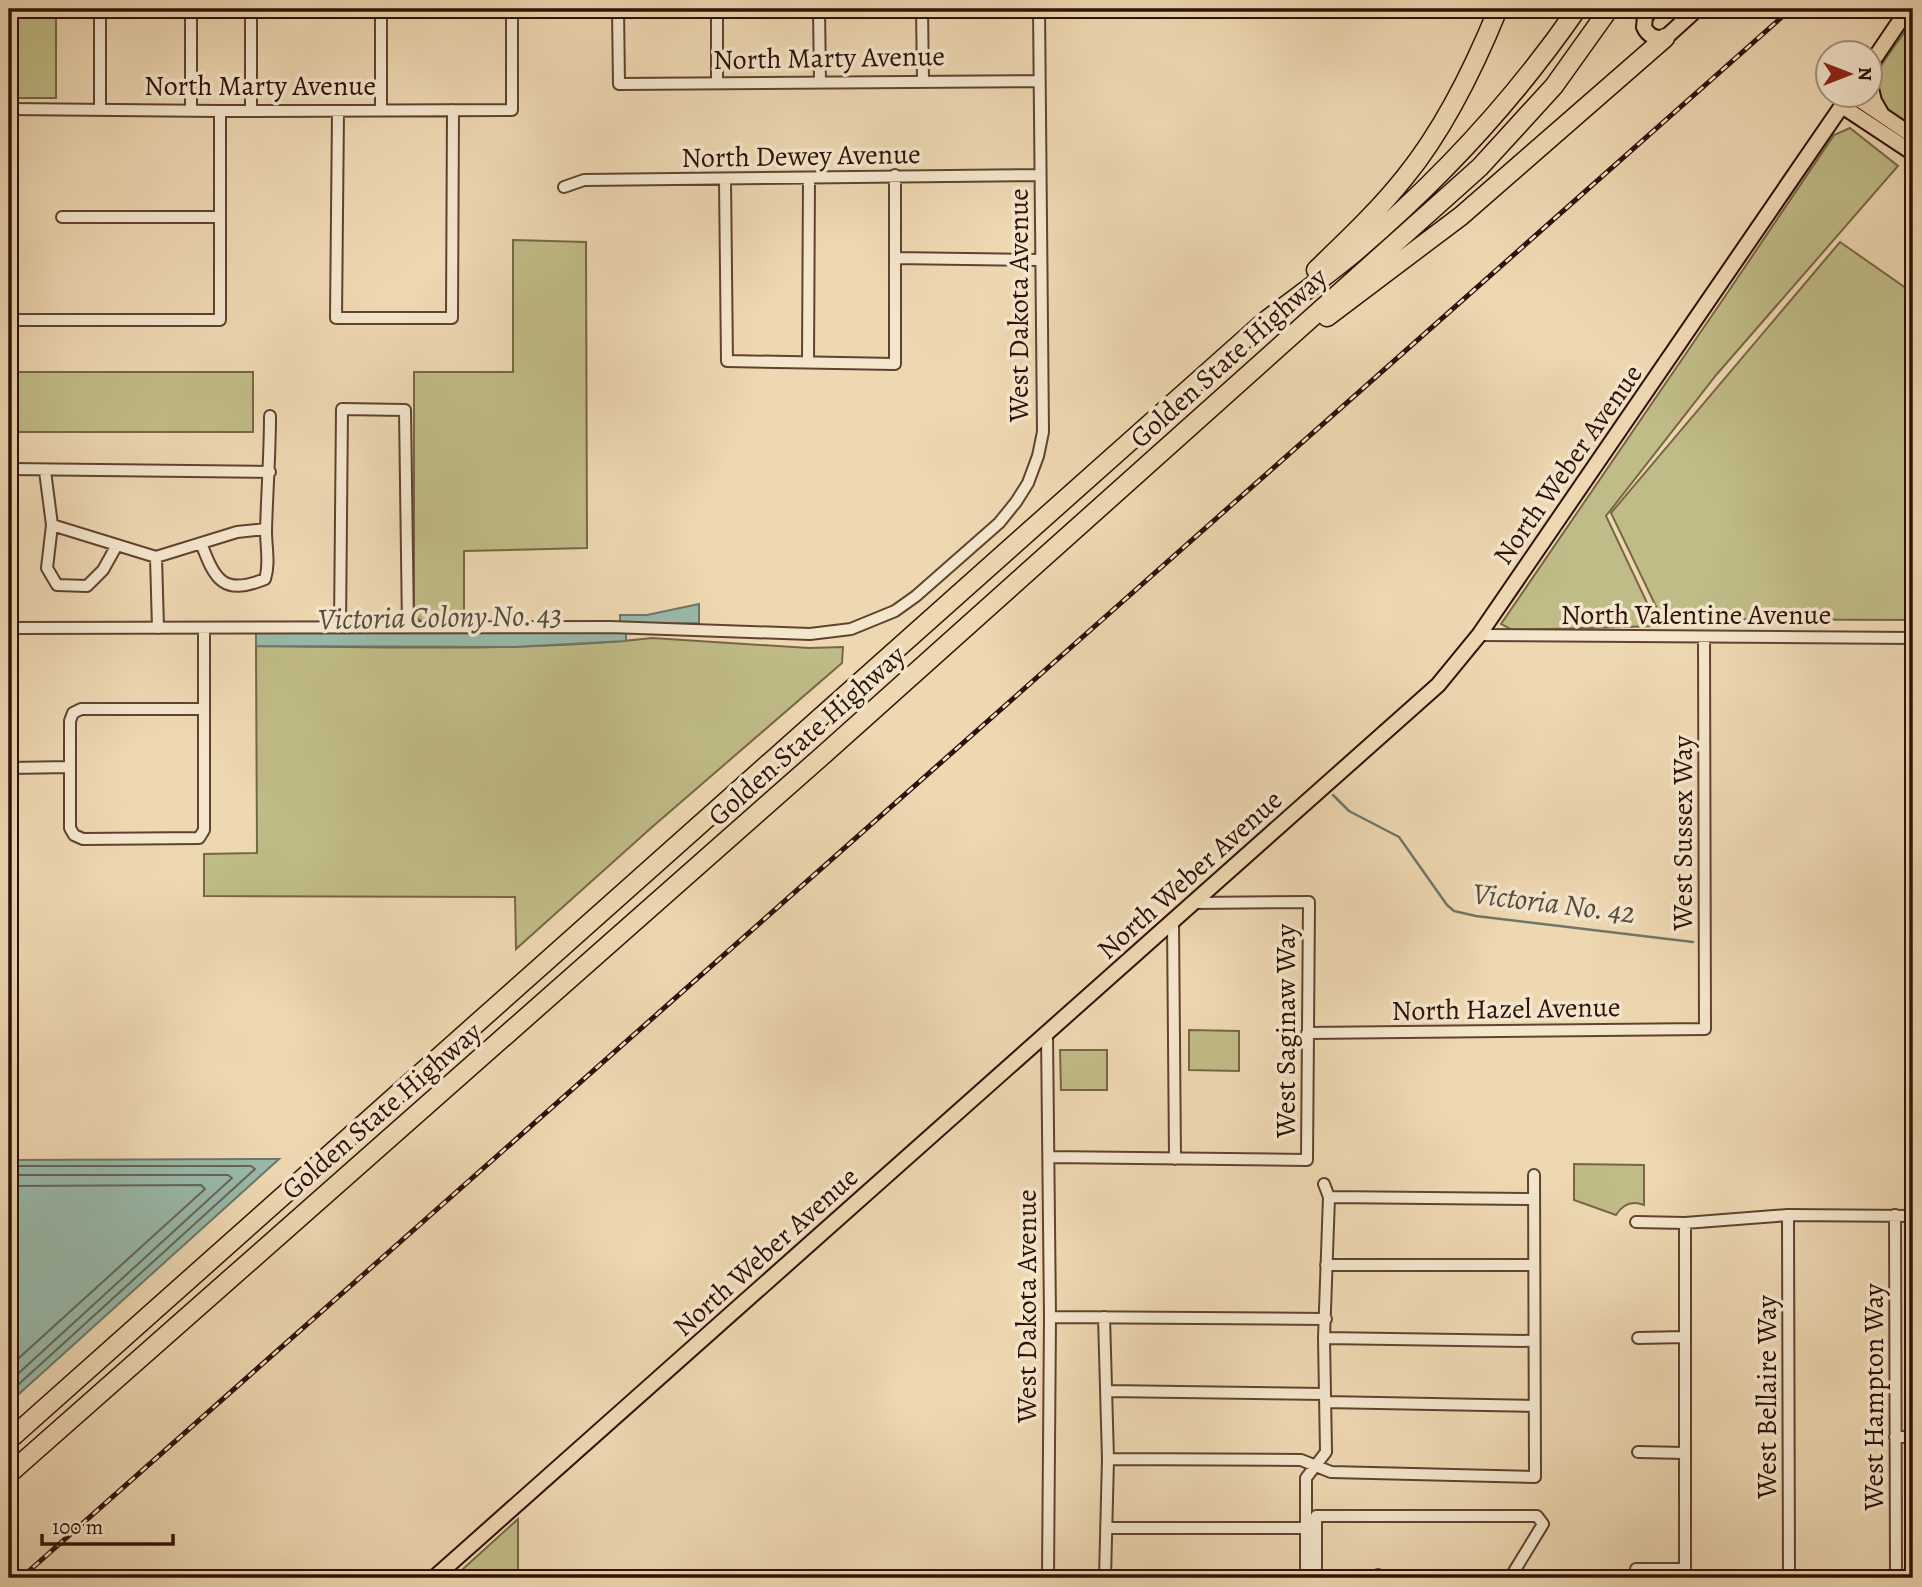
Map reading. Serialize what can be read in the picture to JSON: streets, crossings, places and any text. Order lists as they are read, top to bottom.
{
  "streets": {
    "highway": ["Golden State Highway"],
    "main road": ["North Weber Avenue"],
    "street": [
      "North Marty Avenue",
      "North Dewey Avenue",
      "West Dakota Avenue",
      "North Valentine Avenue",
      "West Sussex Way",
      "North Hazel Avenue",
      "West Saginaw Way",
      "West Bellaire Way",
      "West Hampton Way"
    ]
  },
  "crossings": [
    ["North Marty Avenue", "West Dakota Avenue"],
    ["North Dewey Avenue", "West Dakota Avenue"],
    ["West Dakota Avenue", "North Weber Avenue"],
    ["North Weber Avenue", "North Valentine Avenue"],
    ["North Weber Avenue", "West Saginaw Way"],
    ["North Valentine Avenue", "West Sussex Way"],
    ["West Sussex Way", "North Hazel Avenue"],
    ["North Hazel Avenue", "West Saginaw Way"]
  ],
  "water": ["Victoria Colony No. 43", "Victoria No. 42"],
  "scale_bar": "100 m",
  "north": "right"
}
